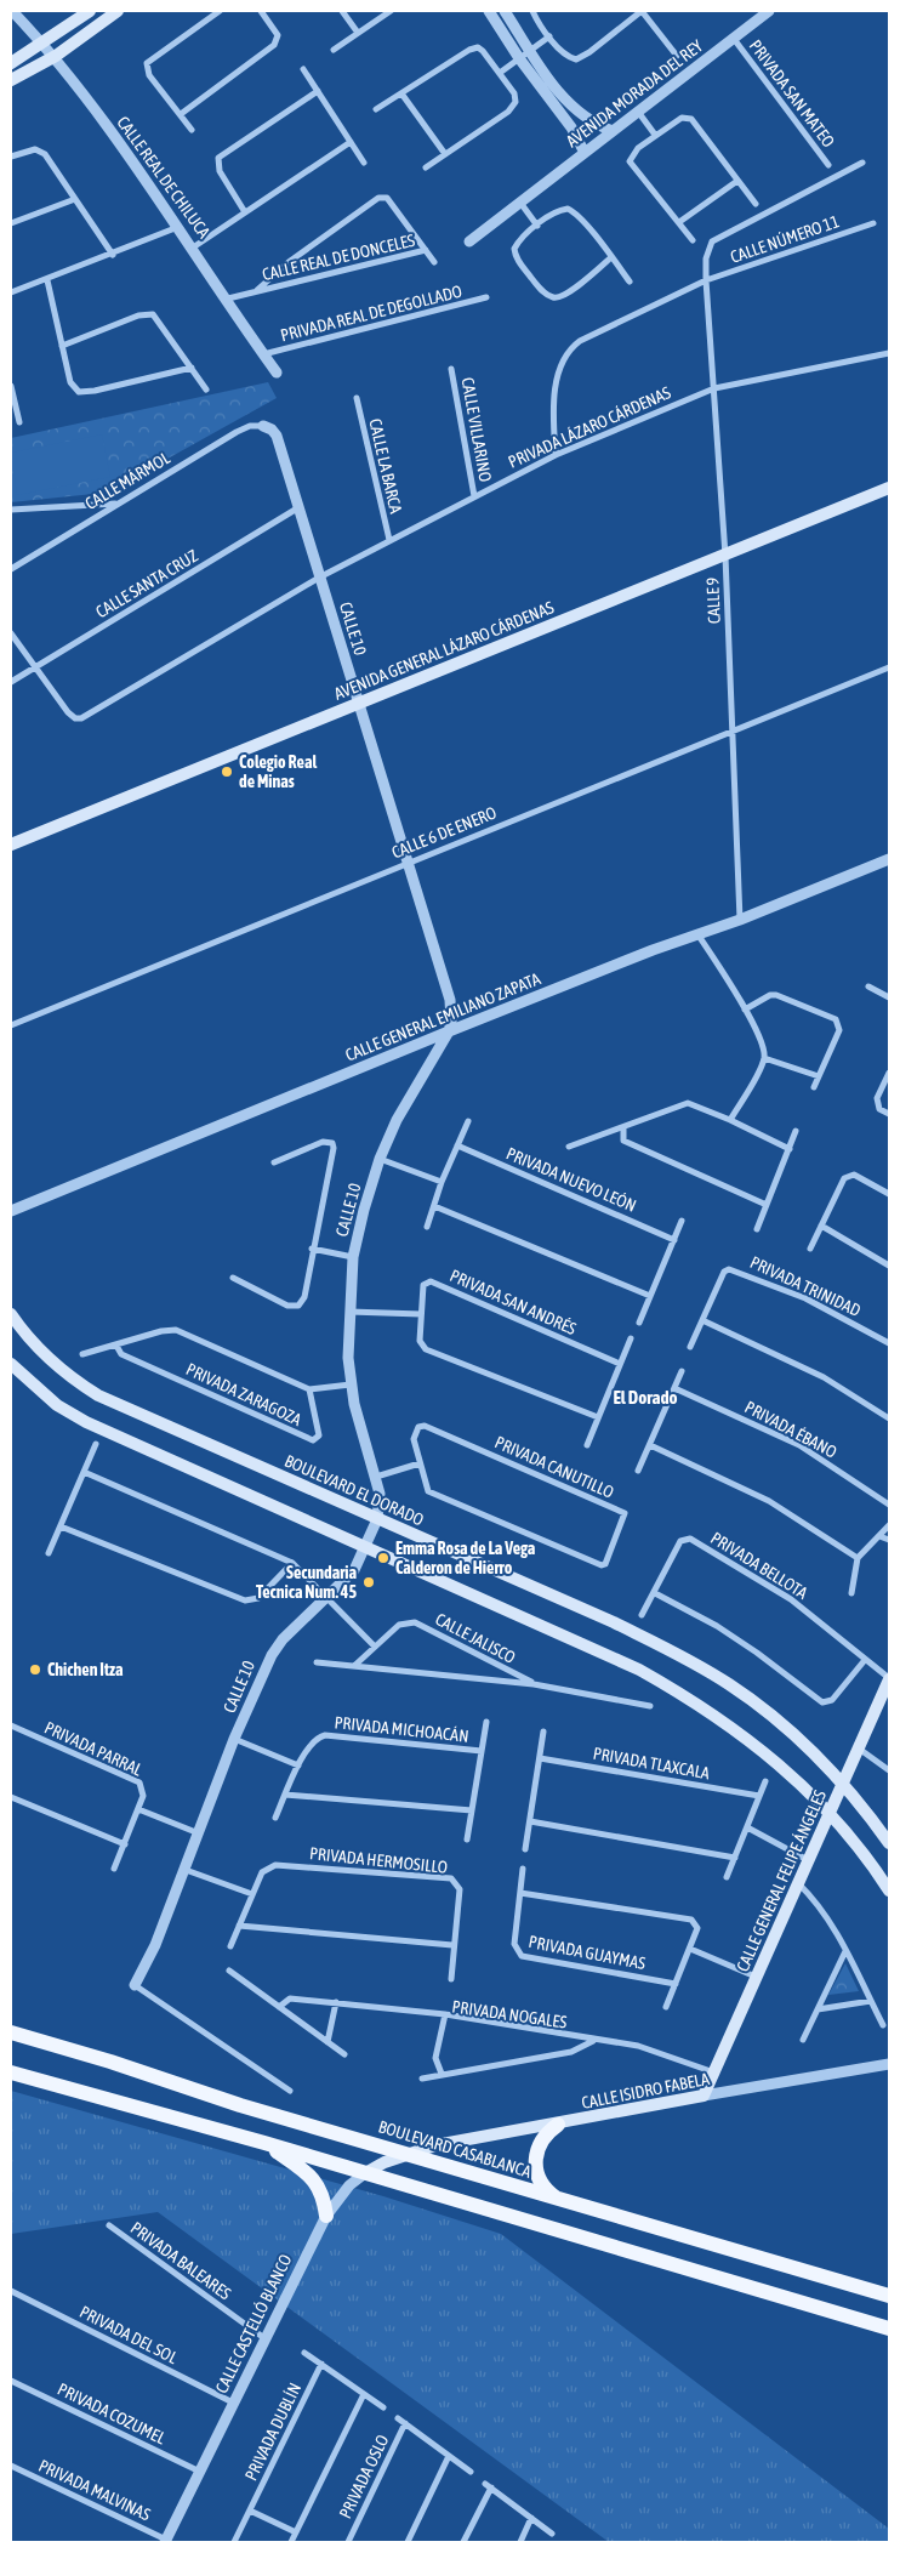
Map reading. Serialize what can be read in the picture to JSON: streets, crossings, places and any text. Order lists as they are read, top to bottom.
{
  "streets": {
    "main road": [
      "AVENIDA GENERAL LÁZARO CÁRDENAS",
      "BOULEVARD EL DORADO",
      "CALLE GENERAL FELIPE ÁNGELES",
      "CALLE ISIDRO FABELA",
      "BOULEVARD CASABLANCA",
      "CALLE CASTELLÓ BLANCO"
    ],
    "street": [
      "AVENIDA MORADA DEL REY",
      "PRIVADA SAN MATEO",
      "CALLE REAL DE CHILUCA",
      "CALLE NÚMERO 11",
      "CALLE REAL DE DONCELES",
      "PRIVADA REAL DE DEGOLLADO",
      "PRIVADA LÁZARO CÁRDENAS",
      "CALLE VILLARINO",
      "CALLE LA BARCA",
      "CALLE MÁRMOL",
      "CALLE SANTA CRUZ",
      "CALLE 9",
      "CALLE 10",
      "CALLE 6 DE ENERO",
      "CALLE GENERAL EMILIANO ZAPATA",
      "PRIVADA NUEVO LEÓN",
      "PRIVADA TRINIDAD",
      "PRIVADA SAN ANDRÉS",
      "PRIVADA ZARAGOZA",
      "PRIVADA ÉBANO",
      "PRIVADA CANUTILLO",
      "PRIVADA BELLOTA",
      "CALLE JALISCO",
      "PRIVADA MICHOACÁN",
      "PRIVADA PARRAL",
      "PRIVADA TLAXCALA",
      "PRIVADA HERMOSILLO",
      "PRIVADA GUAYMAS",
      "PRIVADA NOGALES",
      "PRIVADA BALEARES",
      "PRIVADA DEL SOL",
      "PRIVADA COZUMEL",
      "PRIVADA DUBLÍN",
      "PRIVADA OSLO",
      "PRIVADA MALVINAS"
    ]
  },
  "crossings": [
    ["AVENIDA MORADA DEL REY", "PRIVADA SAN MATEO"],
    ["CALLE REAL DE CHILUCA", "CALLE REAL DE DONCELES"],
    ["CALLE REAL DE CHILUCA", "PRIVADA REAL DE DEGOLLADO"],
    ["CALLE NÚMERO 11", "PRIVADA LÁZARO CÁRDENAS"],
    ["CALLE NÚMERO 11", "CALLE 9"],
    ["PRIVADA LÁZARO CÁRDENAS", "CALLE VILLARINO"],
    ["PRIVADA LÁZARO CÁRDENAS", "CALLE LA BARCA"],
    ["PRIVADA LÁZARO CÁRDENAS", "CALLE SANTA CRUZ"],
    ["PRIVADA LÁZARO CÁRDENAS", "CALLE 9"],
    ["PRIVADA LÁZARO CÁRDENAS", "CALLE 10"],
    ["CALLE MÁRMOL", "CALLE 10"],
    ["CALLE SANTA CRUZ", "CALLE 10"],
    ["CALLE 9", "AVENIDA GENERAL LÁZARO CÁRDENAS"],
    ["CALLE 9", "CALLE 6 DE ENERO"],
    ["CALLE 9", "CALLE GENERAL EMILIANO ZAPATA"],
    ["CALLE 10", "AVENIDA GENERAL LÁZARO CÁRDENAS"],
    ["CALLE 10", "CALLE 6 DE ENERO"],
    ["CALLE 10", "CALLE GENERAL EMILIANO ZAPATA"],
    ["CALLE 10", "PRIVADA ZARAGOZA"],
    ["CALLE 10", "BOULEVARD EL DORADO"],
    ["BOULEVARD EL DORADO", "CALLE GENERAL FELIPE ÁNGELES"],
    ["PRIVADA BELLOTA", "CALLE GENERAL FELIPE ÁNGELES"],
    ["CALLE GENERAL FELIPE ÁNGELES", "PRIVADA NOGALES"],
    ["CALLE GENERAL FELIPE ÁNGELES", "CALLE ISIDRO FABELA"],
    ["CALLE ISIDRO FABELA", "BOULEVARD CASABLANCA"],
    ["CALLE ISIDRO FABELA", "CALLE CASTELLÓ BLANCO"],
    ["BOULEVARD CASABLANCA", "CALLE CASTELLÓ BLANCO"],
    ["PRIVADA BALEARES", "CALLE CASTELLÓ BLANCO"],
    ["CALLE CASTELLÓ BLANCO", "PRIVADA DEL SOL"],
    ["CALLE CASTELLÓ BLANCO", "PRIVADA COZUMEL"],
    ["CALLE CASTELLÓ BLANCO", "PRIVADA MALVINAS"]
  ],
  "districts": ["El Dorado"],
  "places": [
    "Colegio Real de Minas",
    "Emma Rosa de La Vega Calderon de Hierro",
    "Secundaria Tecnica Num. 45",
    "Chichen Itza"
  ]
}
